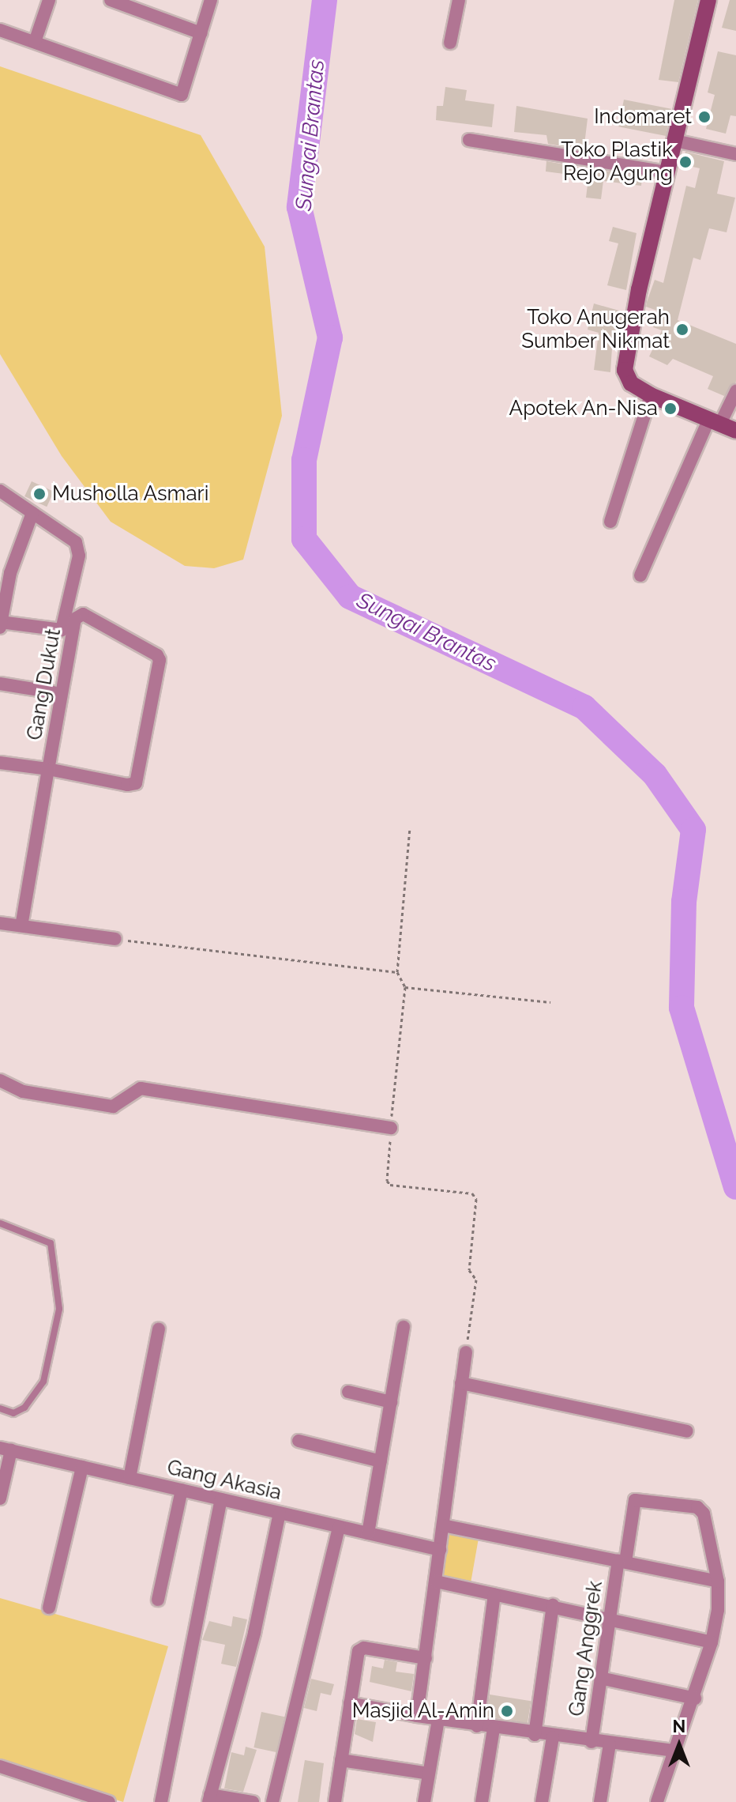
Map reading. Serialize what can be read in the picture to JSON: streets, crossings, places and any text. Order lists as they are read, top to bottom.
{
  "streets": {
    "street": ["Gang Dukut", "Gang Akasia", "Gang Anggrek"]
  },
  "water": ["Sungai Brantas"],
  "places": [
    "Indomaret",
    "Toko Plastik Rejo Agung",
    "Toko Anugerah Sumber Nikmat",
    "Apotek An-Nisa",
    "Musholla Asmari",
    "Masjid Al-Amin"
  ],
  "north": "top"
}
